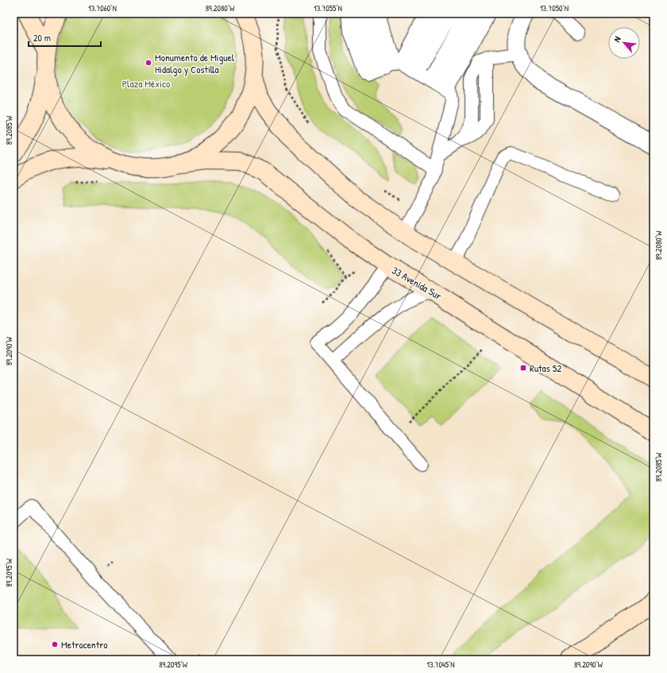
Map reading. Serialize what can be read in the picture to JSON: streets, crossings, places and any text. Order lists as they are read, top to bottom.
{
  "streets": {
    "street": ["33 Avenida Sur"]
  },
  "parks": ["Plaza México"],
  "places": {
    "other": ["Monumento de Miguel Hidalgo y Costilla", "Metrocentro"],
    "transit": ["Rutas 52"]
  },
  "scale_bar": "20 m",
  "north": "top left",
  "coordinates": [
    "13.7060°N",
    "89.2080°W",
    "13.7055°N",
    "13.7050°N",
    "89.2085°W",
    "89.2090°W",
    "89.2095°W",
    "13.7045°N"
  ]
}
